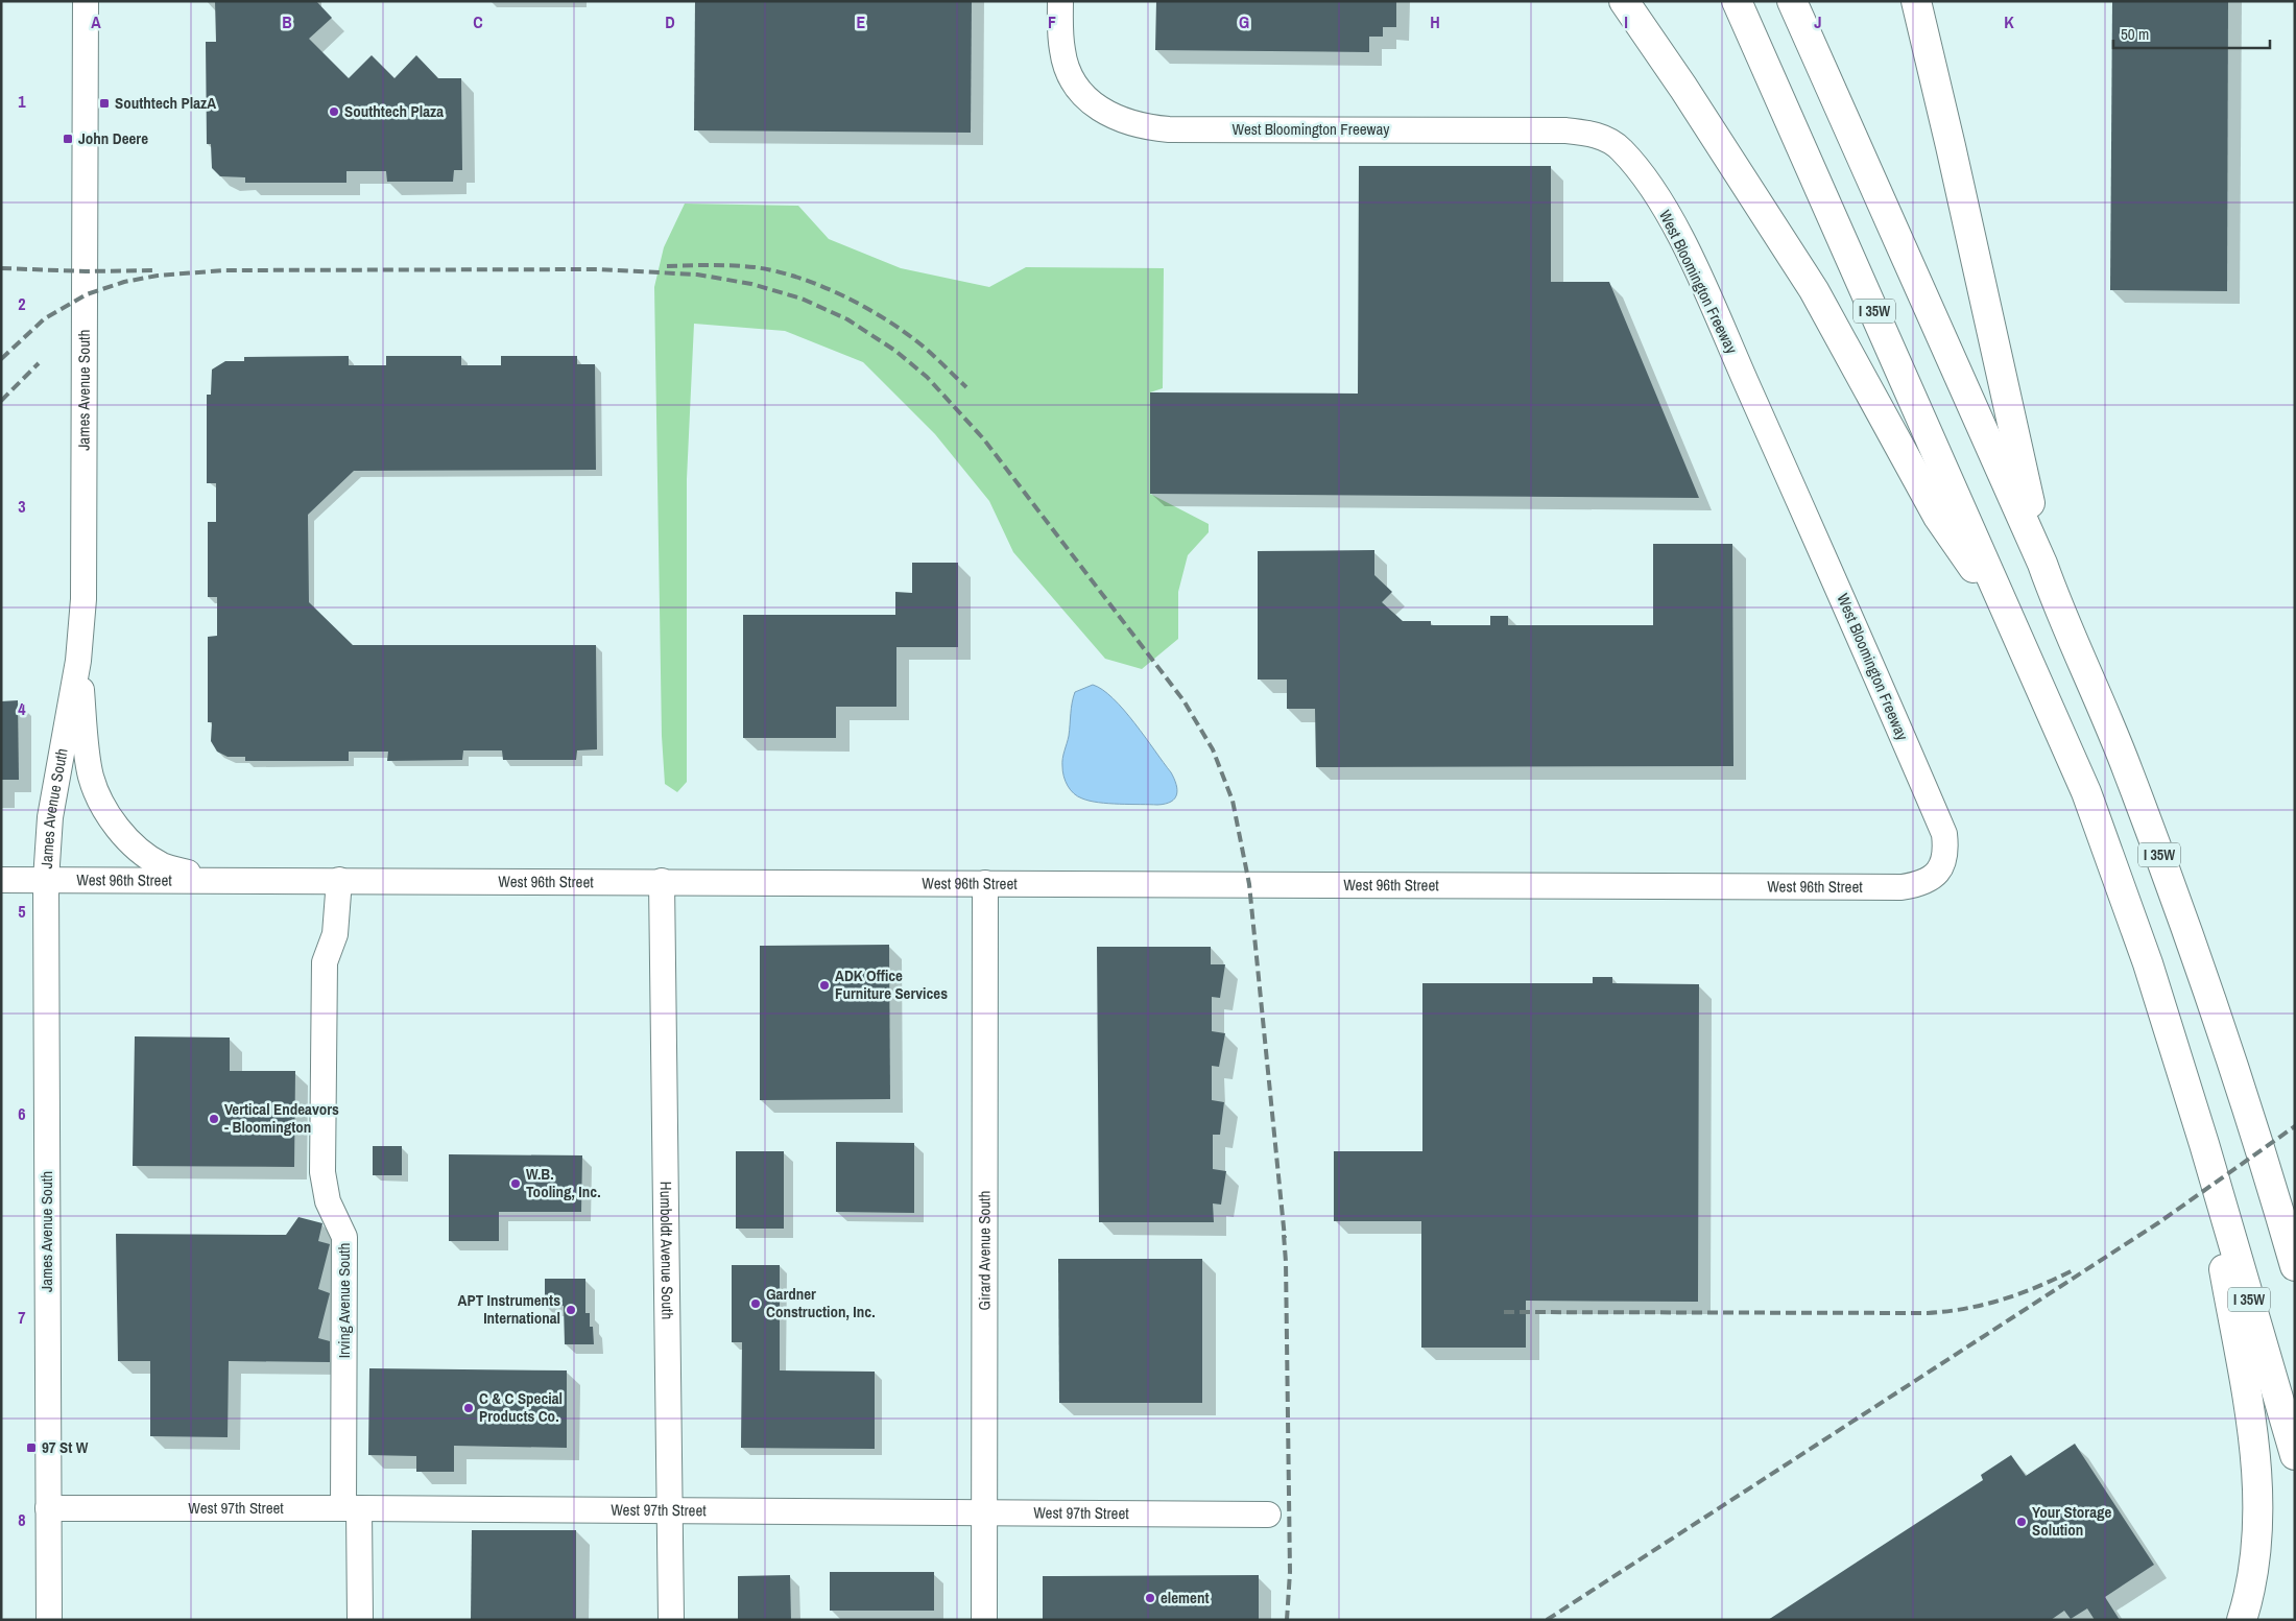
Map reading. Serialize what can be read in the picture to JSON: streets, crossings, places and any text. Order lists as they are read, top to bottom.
{
  "streets": {
    "highway": ["I 35W"],
    "street": [
      "West Bloomington Freeway",
      "James Avenue South",
      "West 96th Street",
      "Humboldt Avenue South",
      "Girard Avenue South",
      "Irving Avenue South",
      "West 97th Street"
    ]
  },
  "crossings": [
    ["West Bloomington Freeway", "West 96th Street"],
    ["James Avenue South", "West 96th Street"],
    ["James Avenue South", "West 97th Street"],
    ["West 96th Street", "Humboldt Avenue South"],
    ["West 96th Street", "Girard Avenue South"],
    ["West 96th Street", "Irving Avenue South"],
    ["Humboldt Avenue South", "West 97th Street"],
    ["Girard Avenue South", "West 97th Street"],
    ["Irving Avenue South", "West 97th Street"]
  ],
  "places": {
    "transit": ["Southtech PlazA", "John Deere", "97 St W"],
    "other": [
      "Southtech Plaza",
      "ADK Office Furniture Services",
      "Vertical Endeavors - Bloomington",
      "W.B. Tooling, Inc.",
      "Gardner Construction, Inc.",
      "APT Instruments International",
      "C & C Special Products Co.",
      "Your Storage Solution",
      "element"
    ]
  },
  "scale_bar": "50 m",
  "grid": {
    "columns": [
      "A",
      "B",
      "C",
      "D",
      "E",
      "F",
      "G",
      "H",
      "I",
      "J",
      "K"
    ],
    "rows": [
      "1",
      "2",
      "3",
      "4",
      "5",
      "6",
      "7",
      "8"
    ]
  }
}
